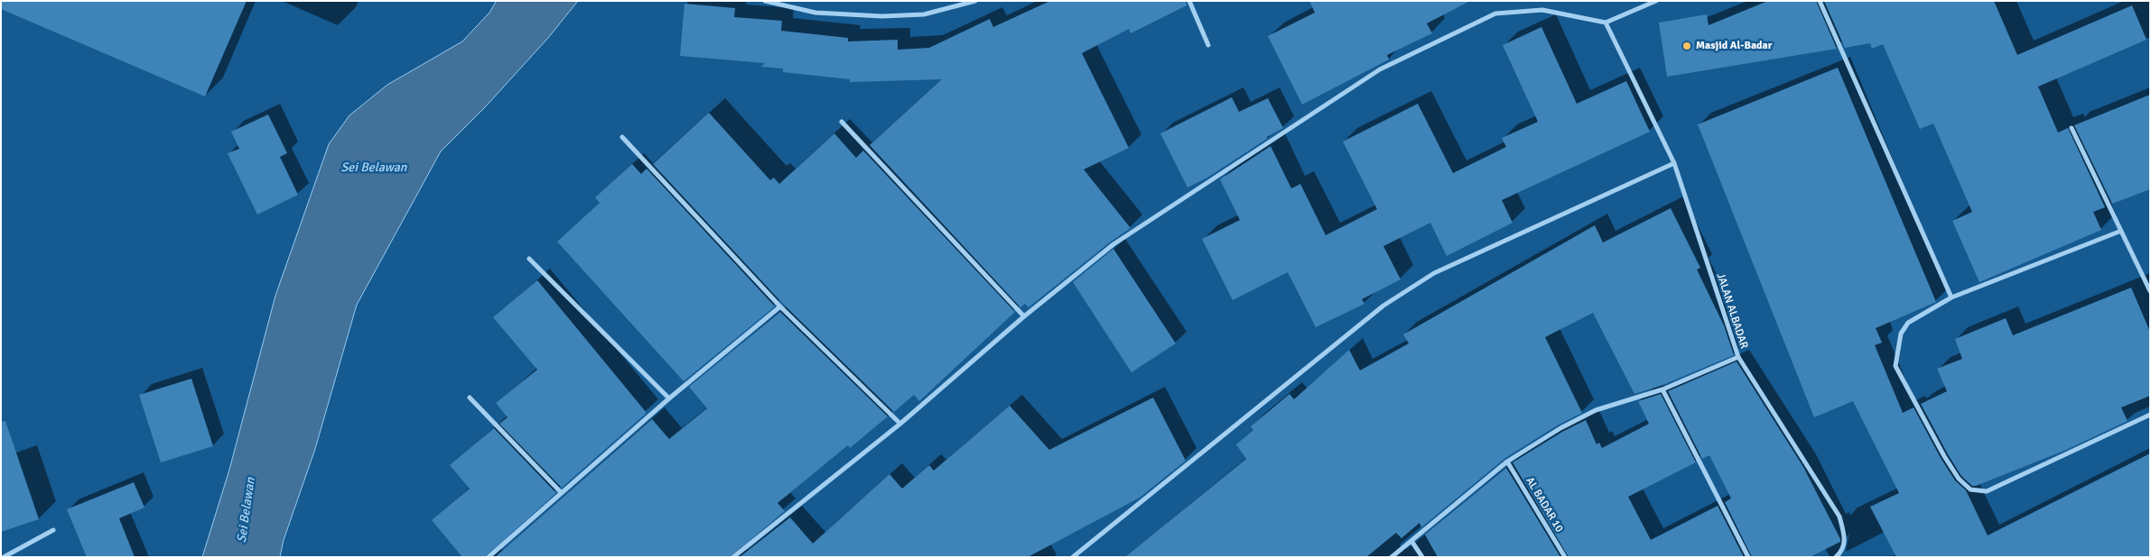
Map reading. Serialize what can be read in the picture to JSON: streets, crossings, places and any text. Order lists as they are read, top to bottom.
{
  "streets": {
    "street": ["JALAN ALBADAR", "AL BADAR 10"]
  },
  "crossings": [
    ["JALAN ALBADAR", "AL BADAR 10"]
  ],
  "water": ["Sei Belawan"],
  "places": ["Masjid Al-Badar"]
}
